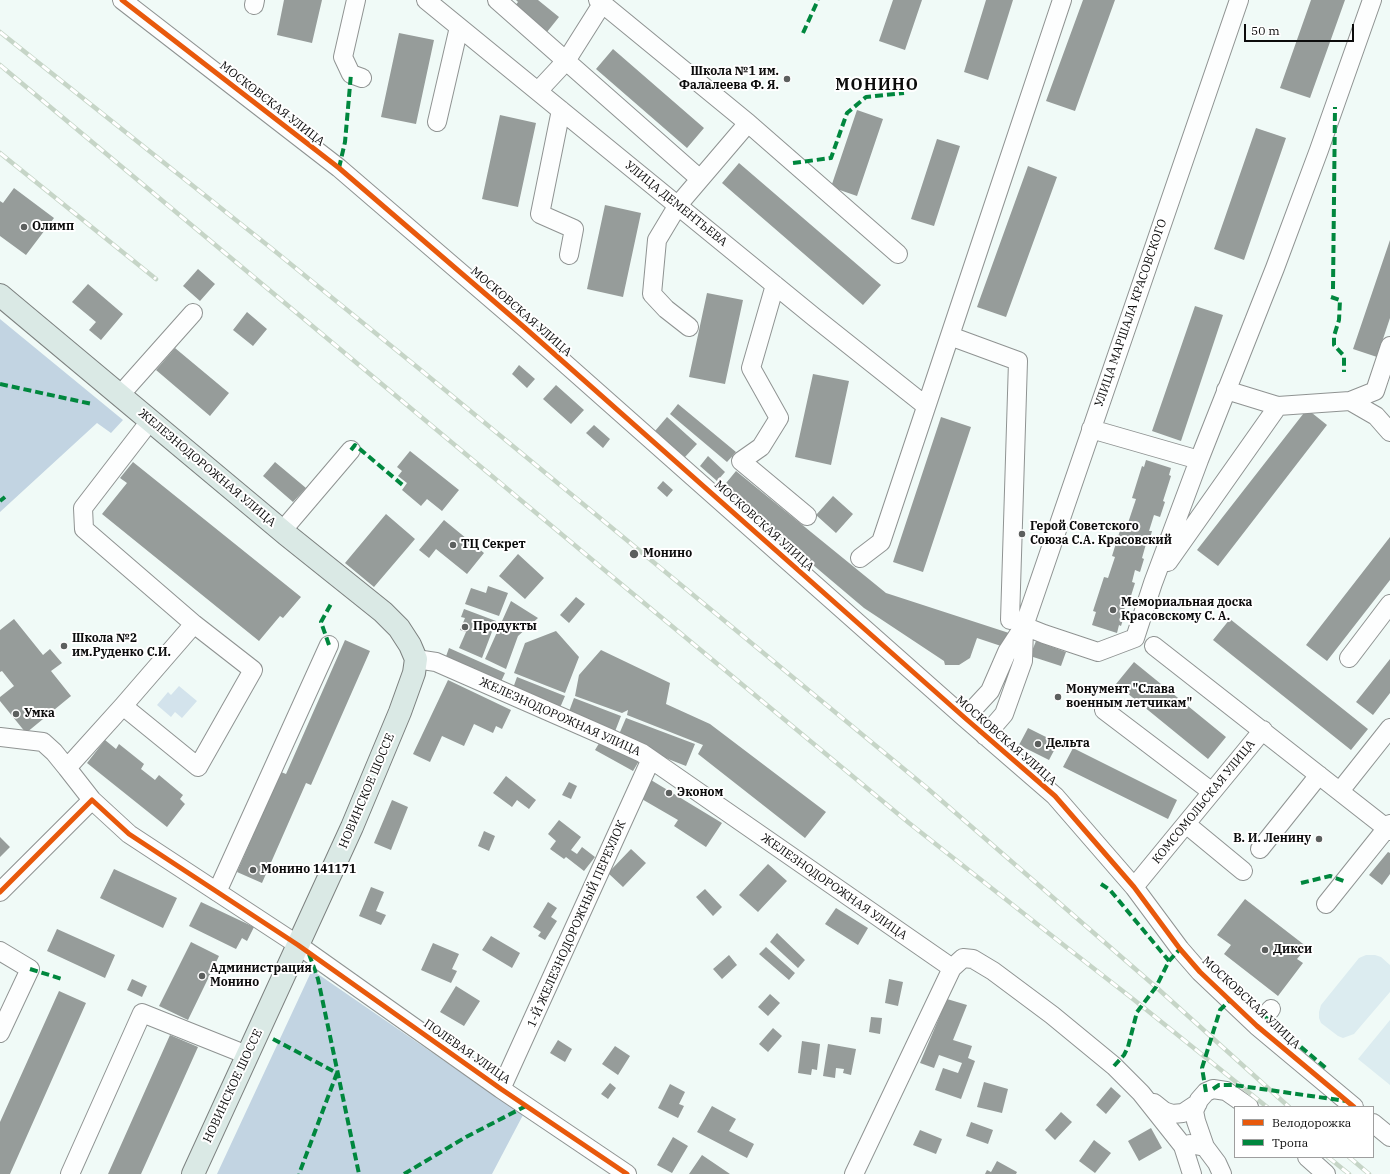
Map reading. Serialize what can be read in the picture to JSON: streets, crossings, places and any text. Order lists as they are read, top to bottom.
{
  "streets": {
    "main road": ["ЖЕЛЕЗНОДОРОЖНАЯ УЛИЦА", "НОВИНСКОЕ ШОССЕ"],
    "street": [
      "МОСКОВСКАЯ УЛИЦА",
      "УЛИЦА ДЕМЕНТЬЕВА",
      "УЛИЦА МАРШАЛА КРАСОВСКОГО",
      "КОМСОМОЛЬСКАЯ УЛИЦА",
      "1-Й ЖЕЛЕЗНОДОРОЖНЫЙ ПЕРЕУЛОК",
      "ПОЛЕВАЯ УЛИЦА"
    ]
  },
  "crossings": [
    ["МОСКОВСКАЯ УЛИЦА", "УЛИЦА МАРШАЛА КРАСОВСКОГО"],
    ["МОСКОВСКАЯ УЛИЦА", "КОМСОМОЛЬСКАЯ УЛИЦА"],
    ["ЖЕЛЕЗНОДОРОЖНАЯ УЛИЦА", "НОВИНСКОЕ ШОССЕ"],
    ["ЖЕЛЕЗНОДОРОЖНАЯ УЛИЦА", "1-Й ЖЕЛЕЗНОДОРОЖНЫЙ ПЕРЕУЛОК"],
    ["НОВИНСКОЕ ШОССЕ", "ПОЛЕВАЯ УЛИЦА"],
    ["1-Й ЖЕЛЕЗНОДОРОЖНЫЙ ПЕРЕУЛОК", "ПОЛЕВАЯ УЛИЦА"]
  ],
  "districts": ["МОНИНО"],
  "places": [
    "Школа №1 им. Фалалеева Ф. Я.",
    "Олимп",
    "Герой Советского Союза С.А. Красовский",
    "ТЦ Секрет",
    "Монино",
    "Мемориальная доска Красовскому С. А.",
    "Продукты",
    "Школа №2 им.Руденко С.И.",
    "Монумент \"Слава военным летчикам\"",
    "Умка",
    "Дельта",
    "Эконом",
    "В. И. Ленину",
    "Монино 141171",
    "Дикси",
    "Администрация Монино"
  ],
  "legend": ["Велодорожка", "Тропа"],
  "scale_bar": "50 m"
}
